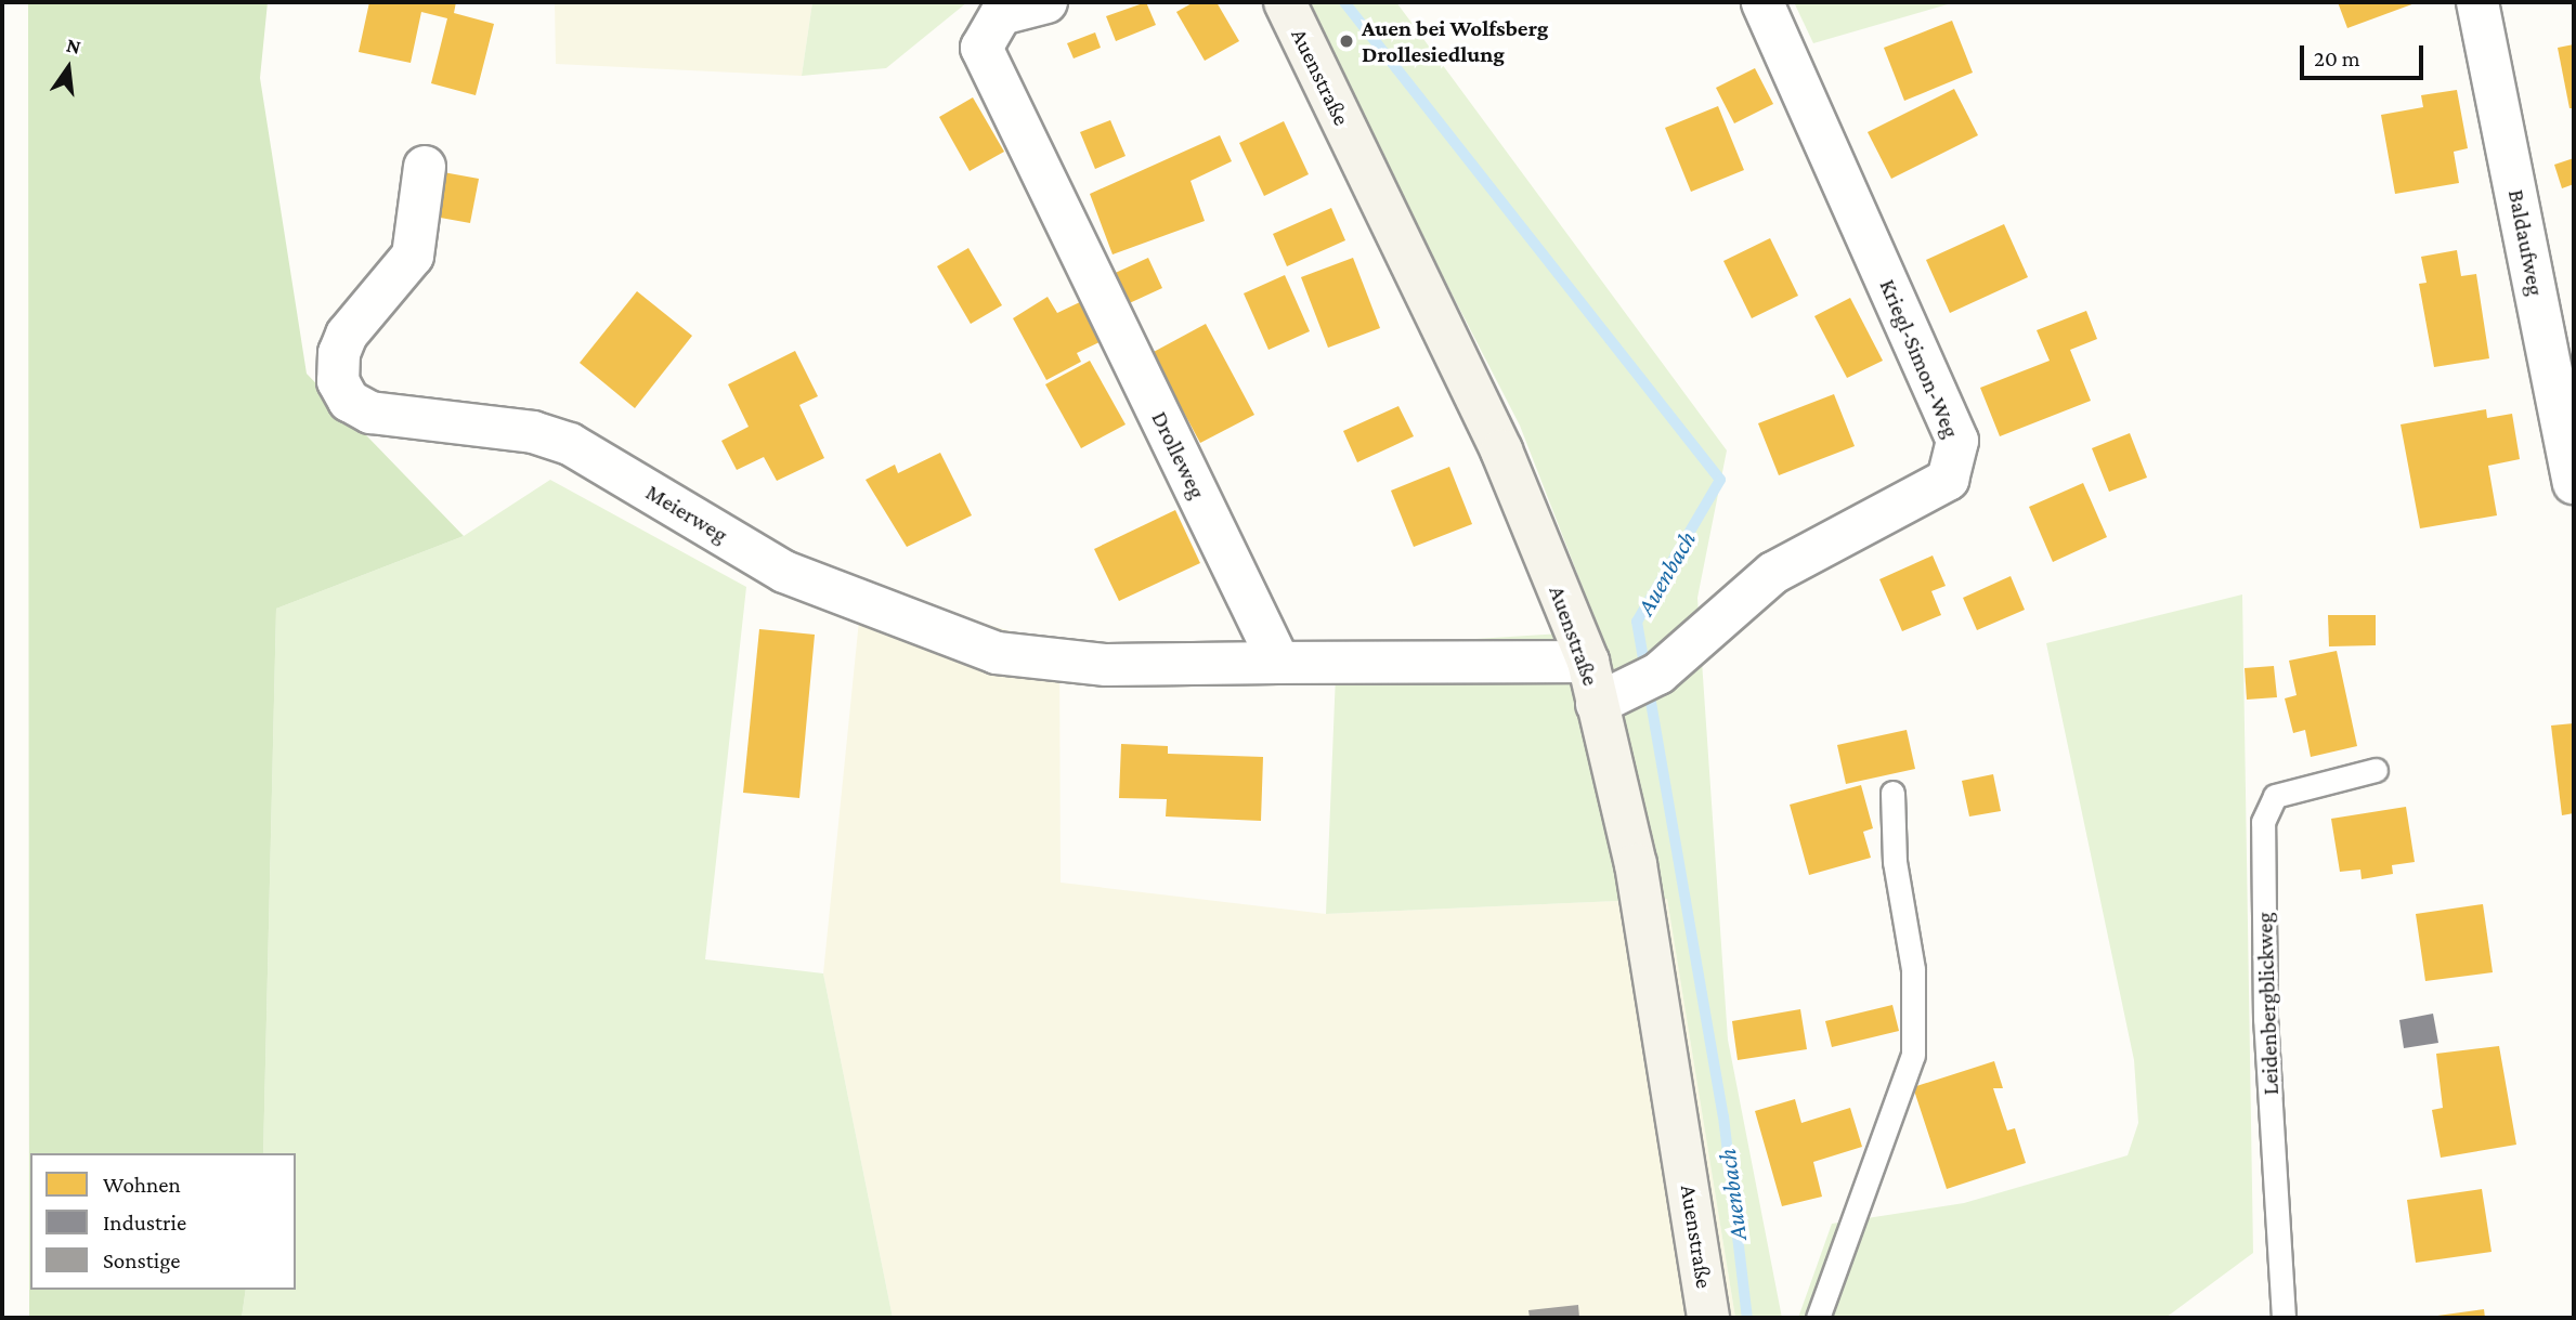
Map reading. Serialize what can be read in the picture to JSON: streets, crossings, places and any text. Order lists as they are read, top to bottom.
{
  "streets": {
    "street": [
      "Auenstraße",
      "Baldaufweg",
      "Kriegl-Simon-Weg",
      "Drolleweg",
      "Meierweg"
    ],
    "lane": ["Leidenbergblickweg"]
  },
  "crossings": [
    ["Auenstraße", "Kriegl-Simon-Weg"],
    ["Drolleweg", "Meierweg"]
  ],
  "water": ["Auenbach"],
  "places": ["Auen bei Wolfsberg Drollesiedlung"],
  "legend": ["Wohnen", "Industrie", "Sonstige"],
  "scale_bar": "20 m",
  "north": "top"
}
